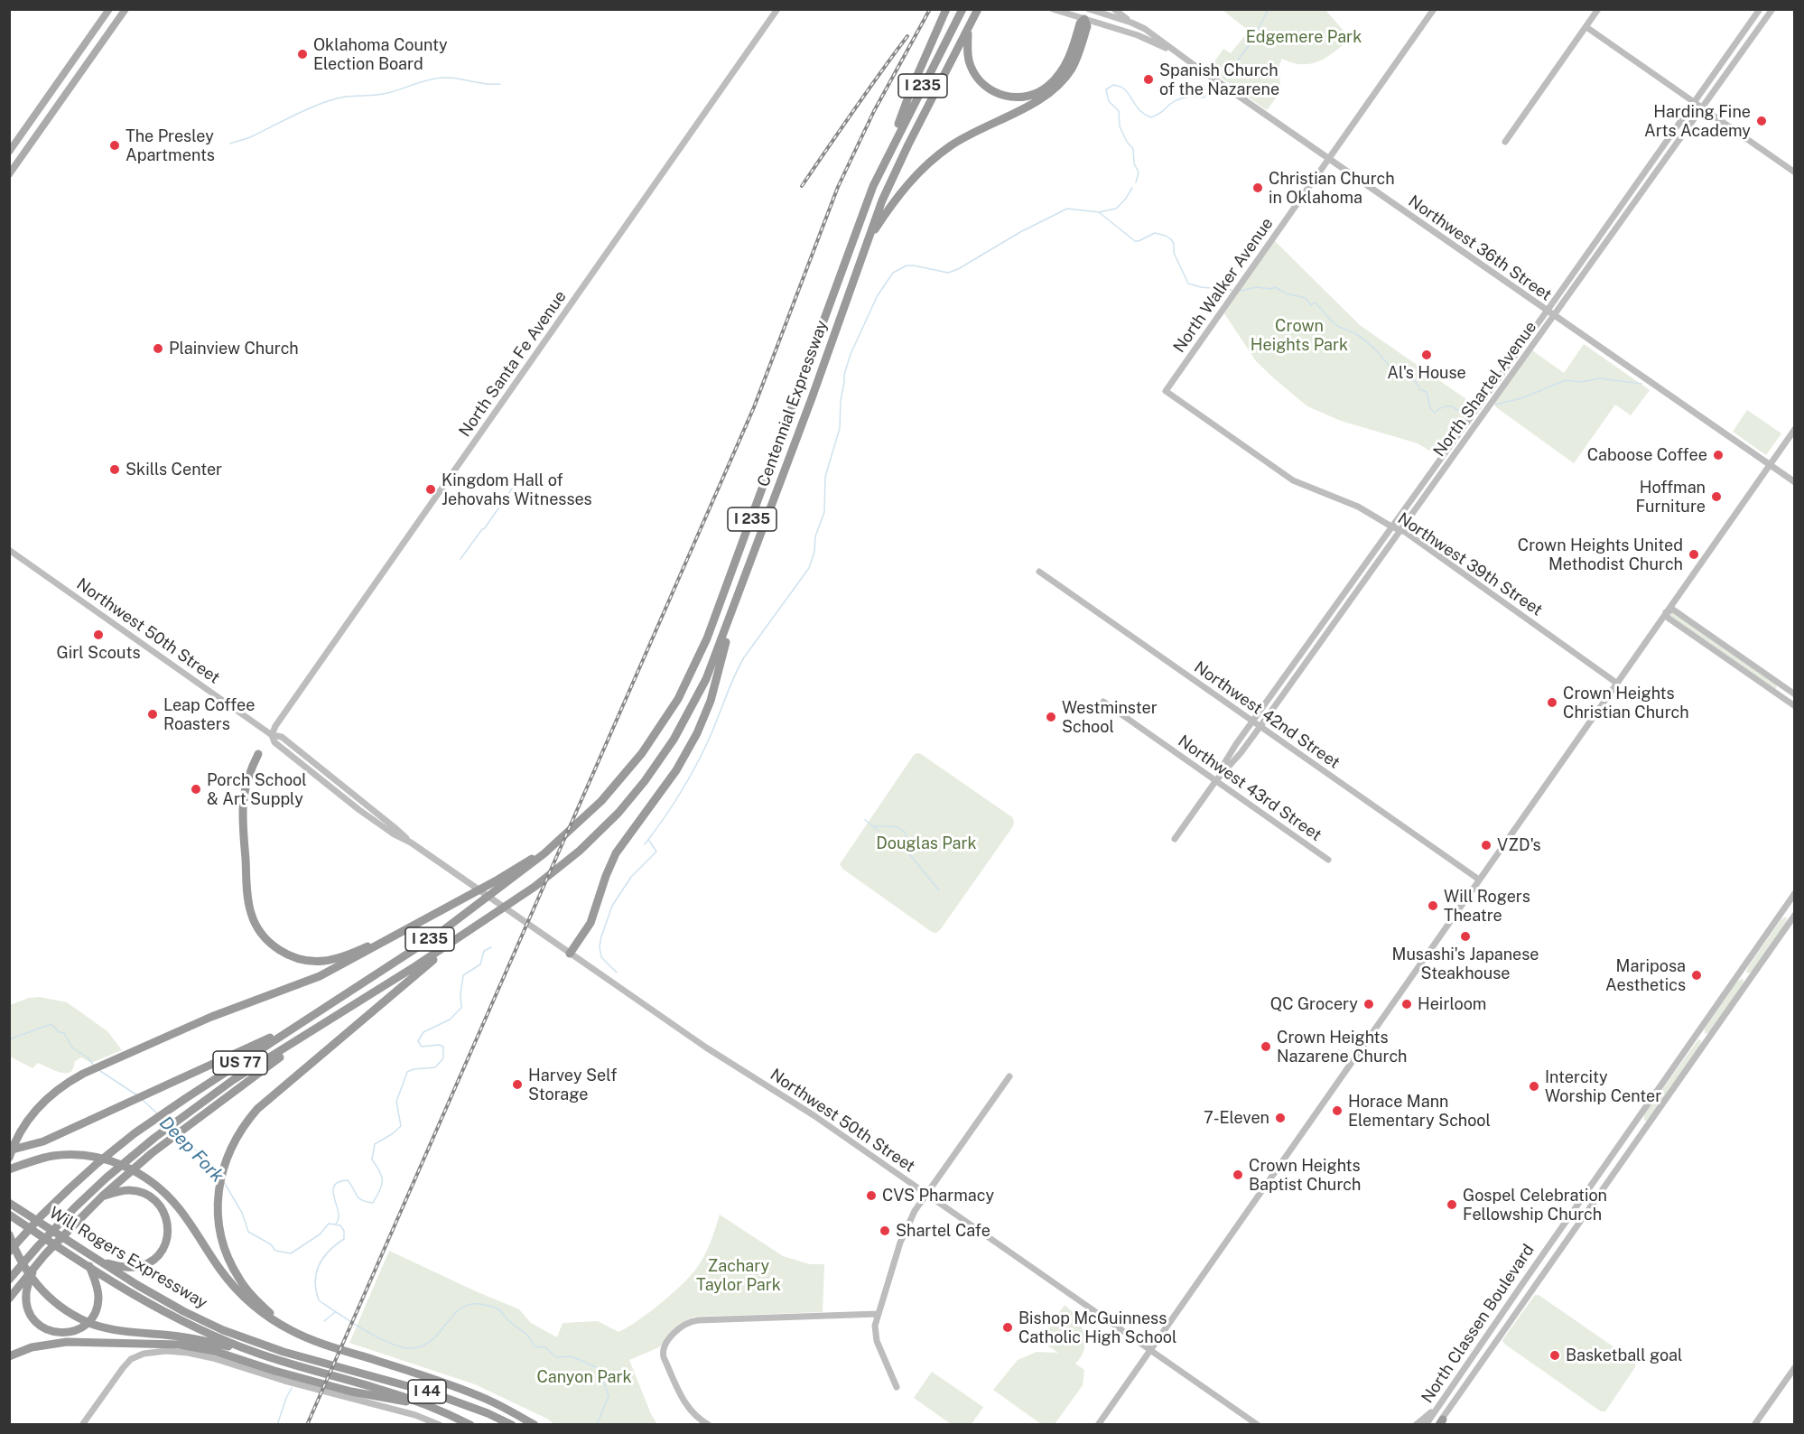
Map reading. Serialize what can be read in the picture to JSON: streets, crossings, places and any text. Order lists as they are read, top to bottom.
{
  "streets": {
    "highway": [
      "I 235",
      "Centennial Expressway",
      "US 77",
      "Will Rogers Expressway",
      "I 44"
    ],
    "street": [
      "Northwest 36th Street",
      "North Walker Avenue",
      "North Santa Fe Avenue",
      "North Shartel Avenue",
      "Northwest 39th Street",
      "Northwest 50th Street",
      "Northwest 42nd Street",
      "Northwest 43rd Street",
      "North Classen Boulevard"
    ]
  },
  "crossings": [
    ["Northwest 36th Street", "North Walker Avenue"],
    ["Northwest 36th Street", "North Shartel Avenue"],
    ["North Walker Avenue", "Northwest 39th Street"],
    ["North Santa Fe Avenue", "Northwest 50th Street"],
    ["North Shartel Avenue", "Northwest 39th Street"],
    ["North Shartel Avenue", "Northwest 42nd Street"],
    ["North Shartel Avenue", "Northwest 43rd Street"],
    ["Centennial Expressway", "US 77"]
  ],
  "water": ["Deep Fork"],
  "parks": [
    "Edgemere Park",
    "Crown Heights Park",
    "Douglas Park",
    "Zachary Taylor Park",
    "Canyon Park"
  ],
  "places": [
    "Oklahoma County Election Board",
    "Spanish Church of the Nazarene",
    "Harding Fine Arts Academy",
    "The Presley Apartments",
    "Christian Church in Oklahoma",
    "Plainview Church",
    "Al's House",
    "Caboose Coffee",
    "Skills Center",
    "Kingdom Hall of Jehovahs Witnesses",
    "Hoffman Furniture",
    "Crown Heights United Methodist Church",
    "Girl Scouts",
    "Crown Heights Christian Church",
    "Leap Coffee Roasters",
    "Westminster School",
    "Porch School & Art Supply",
    "VZD's",
    "Will Rogers Theatre",
    "Musashi's Japanese Steakhouse",
    "Mariposa Aesthetics",
    "QC Grocery",
    "Heirloom",
    "Crown Heights Nazarene Church",
    "Harvey Self Storage",
    "Intercity Worship Center",
    "Horace Mann Elementary School",
    "7-Eleven",
    "Crown Heights Baptist Church",
    "CVS Pharmacy",
    "Gospel Celebration Fellowship Church",
    "Shartel Cafe",
    "Bishop McGuinness Catholic High School",
    "Basketball goal"
  ]
}
